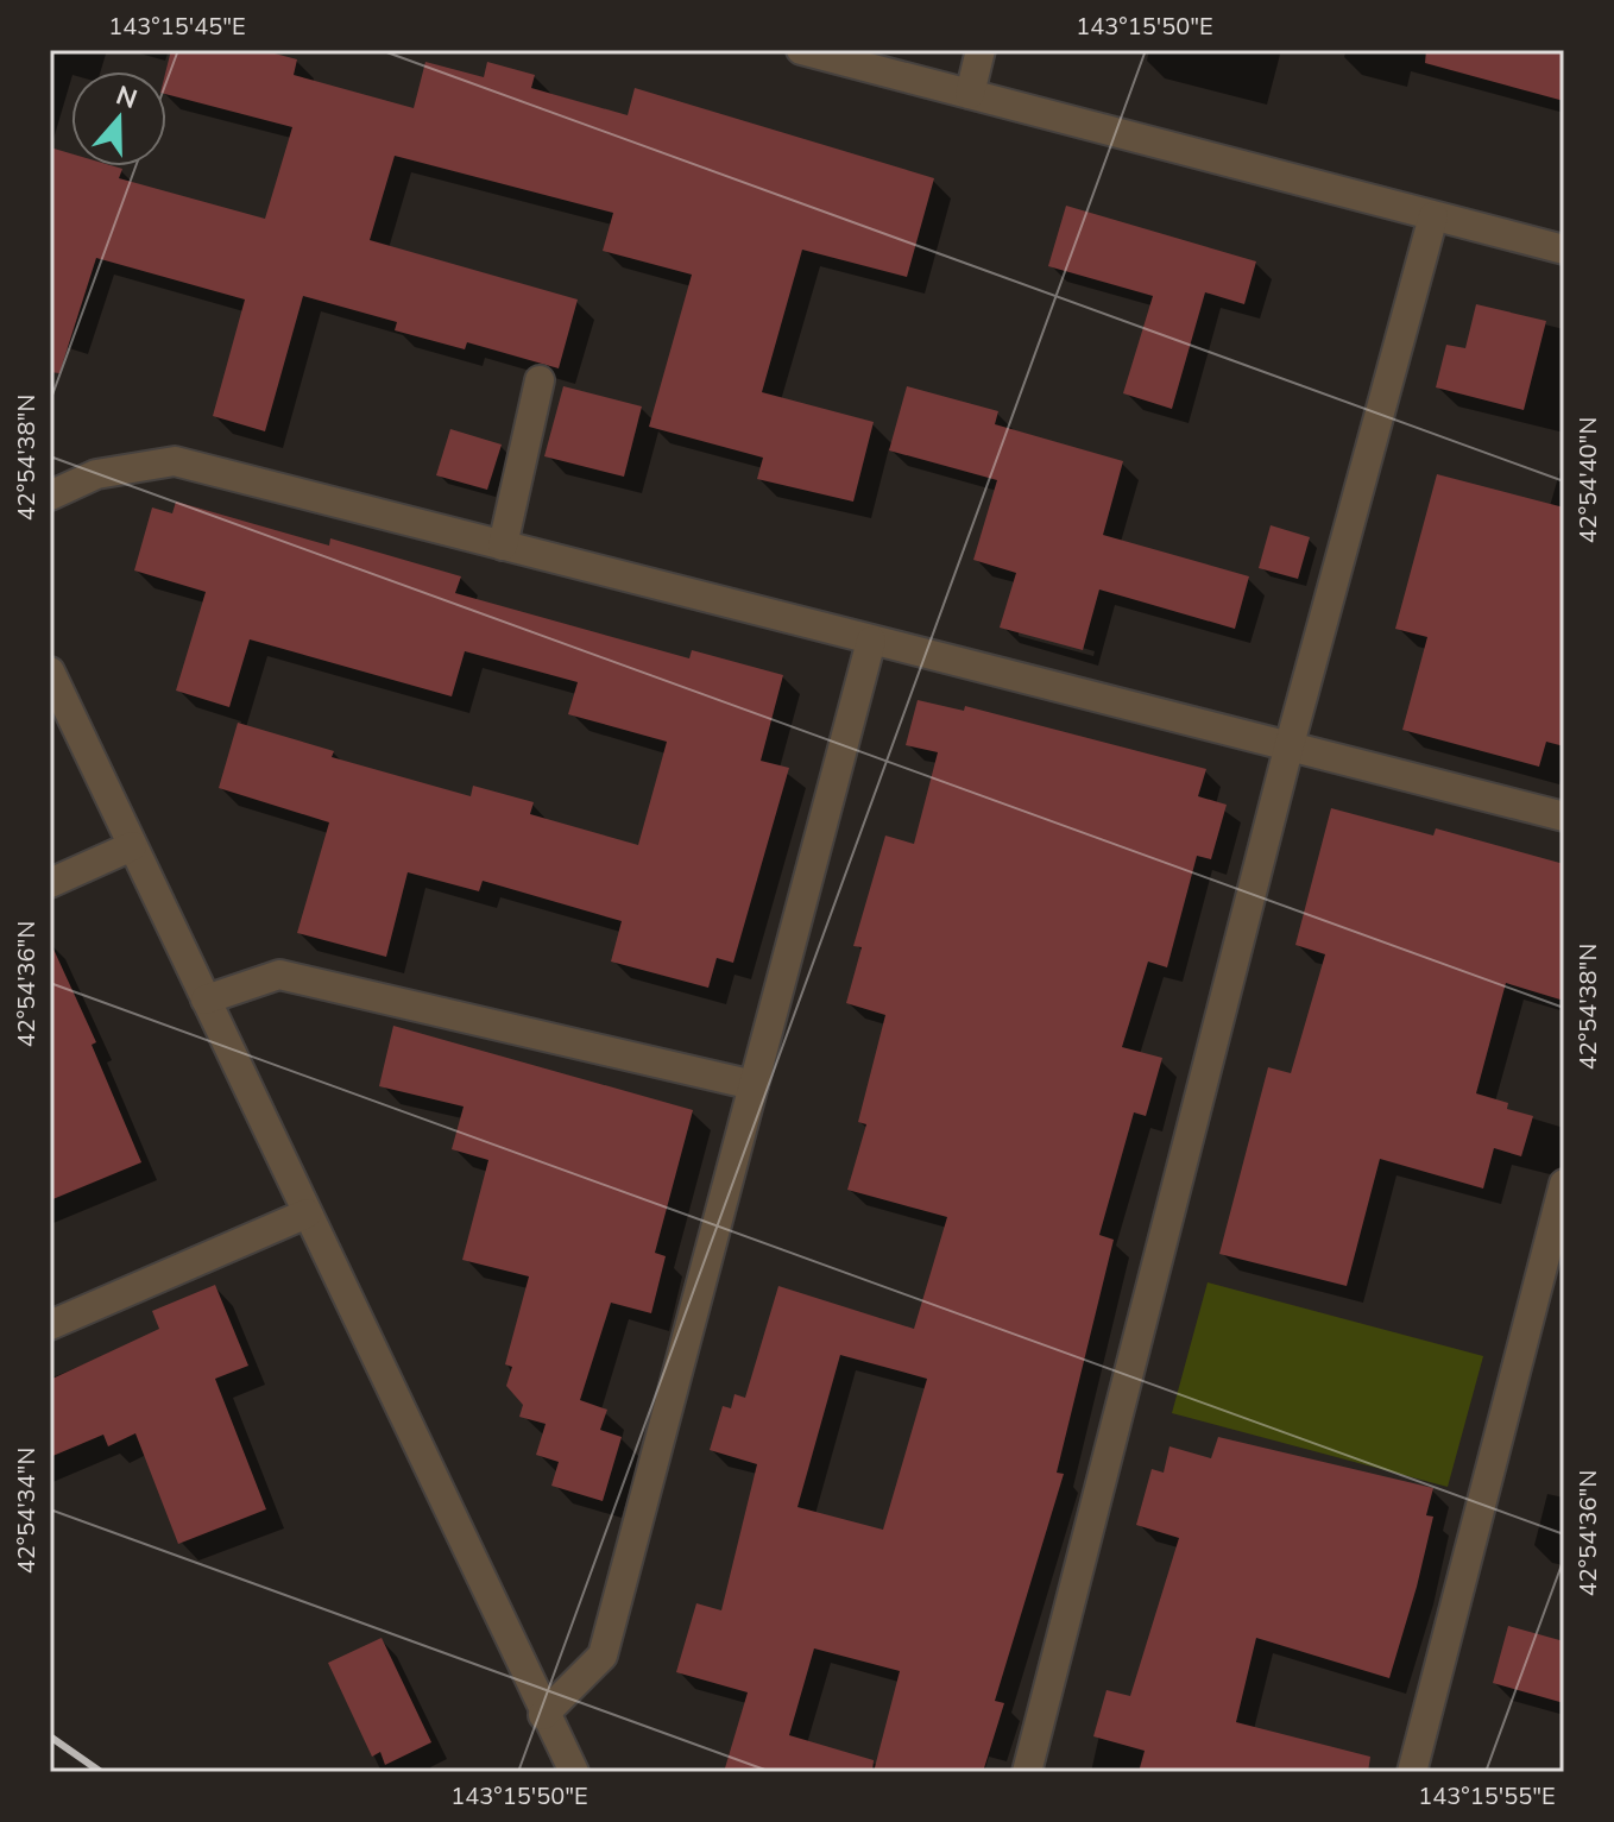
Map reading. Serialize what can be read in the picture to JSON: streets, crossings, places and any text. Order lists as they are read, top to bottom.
{
  "north": "top",
  "coordinates": [
    "143°15'45\"E",
    "143°15'50\"E",
    "42°54'38\"N",
    "42°54'40\"N",
    "42°54'36\"N",
    "42°54'34\"N",
    "143°15'55\"E"
  ]
}
